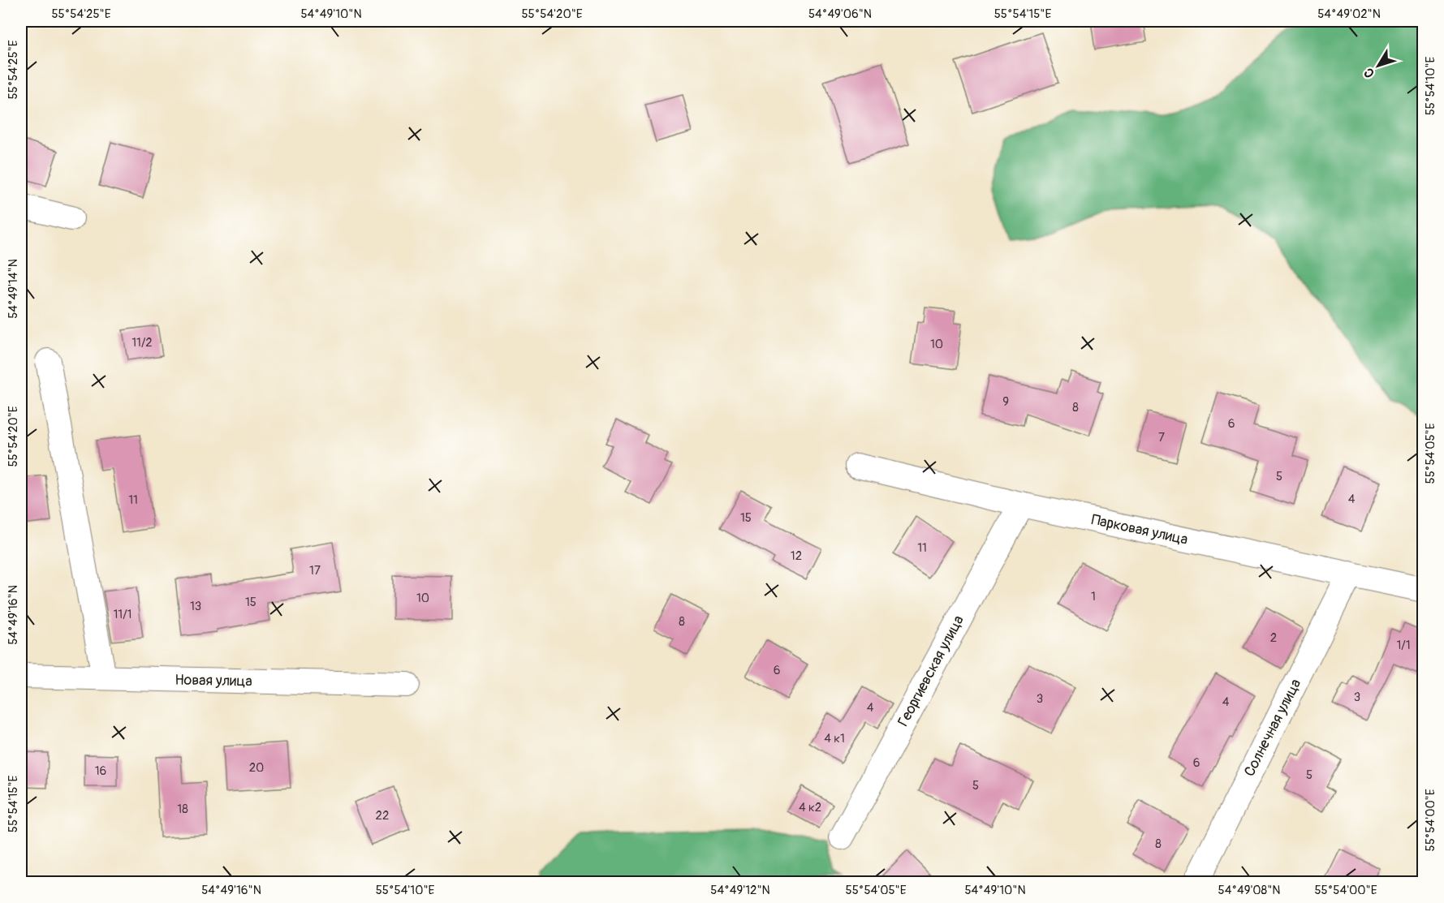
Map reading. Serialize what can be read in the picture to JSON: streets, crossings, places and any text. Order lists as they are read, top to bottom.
{
  "streets": {
    "street": [
      "Парковая улица",
      "Георгиевская улица",
      "Новая улица",
      "Солнечная улица"
    ]
  },
  "crossings": [
    ["Парковая улица", "Георгиевская улица"],
    ["Парковая улица", "Солнечная улица"]
  ],
  "house_numbers": [
    "11/2",
    "10",
    "9",
    "8",
    "6",
    "7",
    "5",
    "4",
    "11",
    "15",
    "11",
    "12",
    "17",
    "1",
    "10",
    "15",
    "13",
    "11/1",
    "8",
    "2",
    "1/1",
    "6",
    "3",
    "3",
    "4",
    "4",
    "4 к1",
    "6",
    "20",
    "16",
    "5",
    "5",
    "4 к2",
    "18",
    "22",
    "8"
  ],
  "north": "bottom left",
  "coordinates": [
    "55°54'25\"E",
    "54°49'10\"N",
    "55°54'20\"E",
    "54°49'06\"N",
    "55°54'15\"E",
    "54°49'02\"N",
    "55°54'10\"E",
    "54°49'14\"N",
    "55°54'05\"E",
    "54°49'16\"N",
    "55°54'00\"E",
    "54°49'12\"N",
    "54°49'08\"N"
  ]
}
